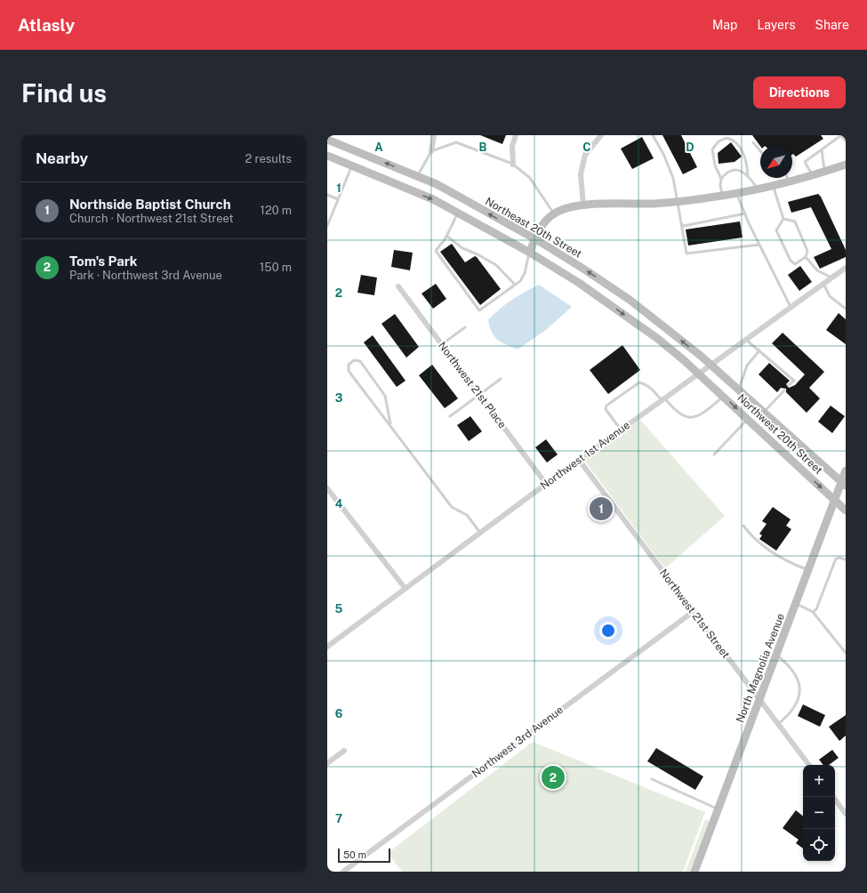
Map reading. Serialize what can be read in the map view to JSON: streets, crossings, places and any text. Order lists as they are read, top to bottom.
{
  "streets": {
    "main road": ["Northeast 20th Street", "Northwest 20th Street", "North Magnolia Avenue"],
    "street": [
      "Northwest 21st Place",
      "Northwest 1st Avenue",
      "Northwest 21st Street",
      "Northwest 3rd Avenue"
    ]
  },
  "crossings": [
    ["Northeast 20th Street", "Northwest 20th Street"],
    ["Northeast 20th Street", "Northwest 1st Avenue"],
    ["Northwest 21st Place", "Northwest 1st Avenue"],
    ["Northwest 20th Street", "Northwest 1st Avenue"],
    ["Northwest 20th Street", "North Magnolia Avenue"],
    ["Northwest 1st Avenue", "Northwest 21st Street"],
    ["Northwest 21st Street", "North Magnolia Avenue"],
    ["Northwest 21st Street", "Northwest 3rd Avenue"]
  ],
  "scale_bar": "50 m",
  "north": "bottom left",
  "page": {
    "header": "Atlasly",
    "nav": ["Map", "Layers", "Share"],
    "buttons": "Directions",
    "title": "Find us",
    "heading": ["Nearby", "2 results"],
    "list": [
      {
        "mark": "1",
        "name": "Northside Baptist Church",
        "note": "Church · Northwest 21st Street",
        "value": "120 m"
      },
      {
        "mark": "2",
        "name": "Tom's Park",
        "note": "Park · Northwest 3rd Avenue",
        "value": "150 m"
      }
    ],
    "pins": ["1", "2"],
    "map_buttons": ["+", "−"],
    "scale": "50 m"
  },
  "grid": {
    "columns": [
      "A",
      "B",
      "C",
      "D"
    ],
    "rows": [
      "1",
      "2",
      "3",
      "4",
      "5",
      "6",
      "7"
    ]
  }
}
